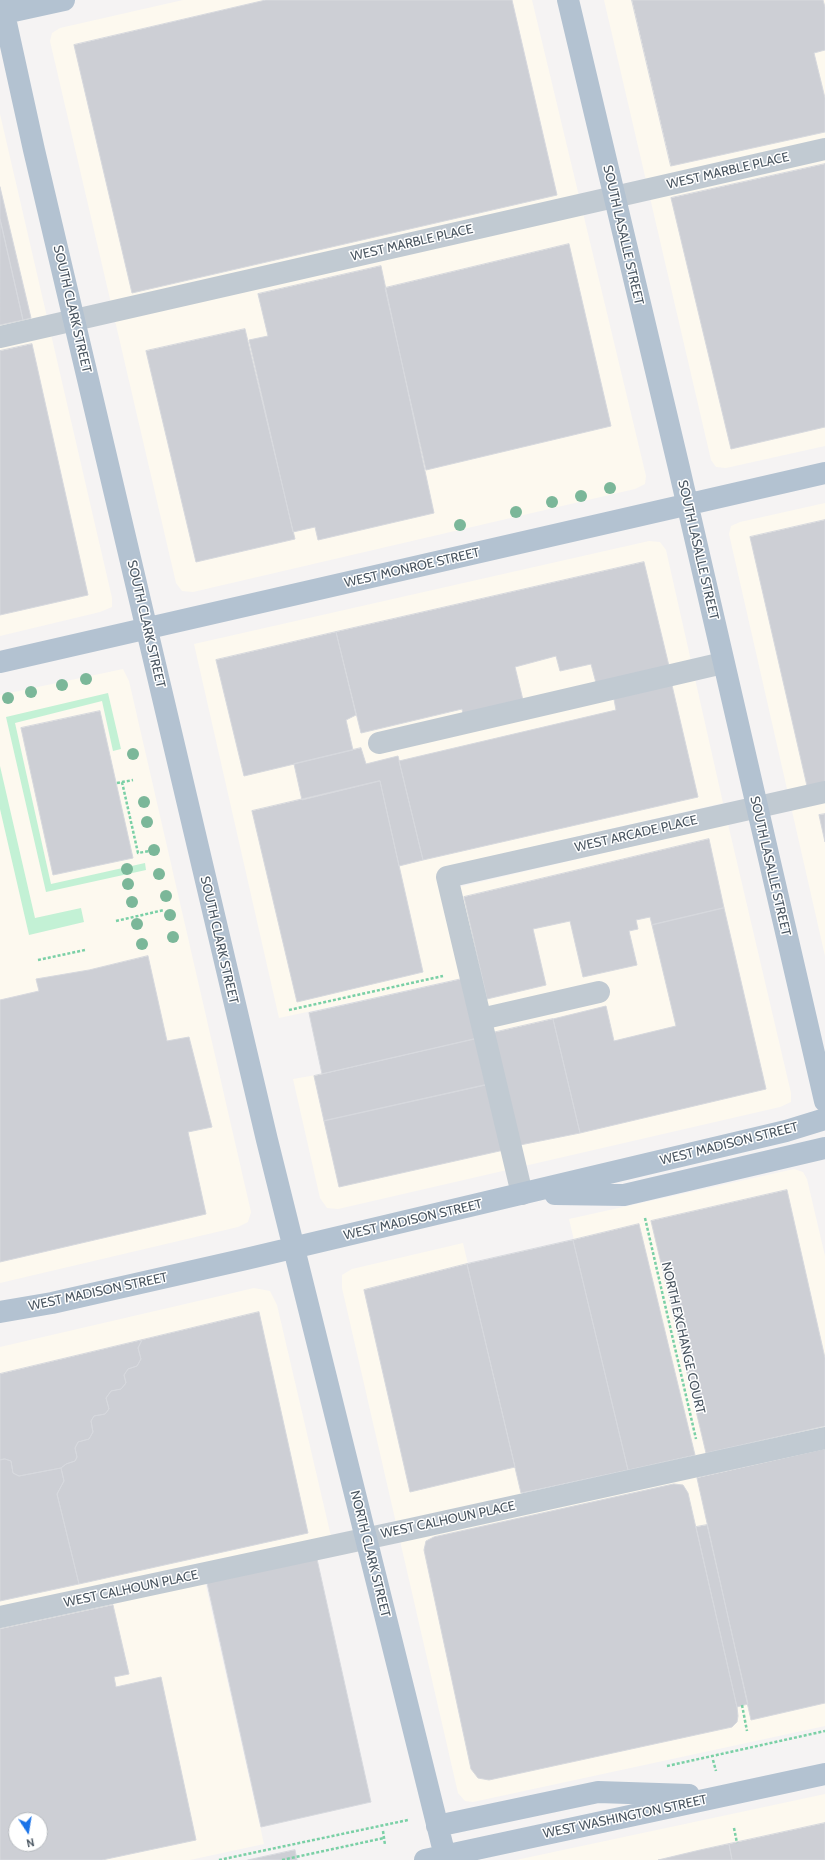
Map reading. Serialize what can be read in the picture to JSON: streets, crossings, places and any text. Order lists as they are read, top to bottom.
{
  "streets": {
    "main road": [
      "SOUTH LASALLE STREET",
      "SOUTH CLARK STREET",
      "WEST MONROE STREET",
      "WEST MADISON STREET",
      "NORTH CLARK STREET",
      "WEST WASHINGTON STREET"
    ],
    "street": ["WEST MARBLE PLACE", "WEST ARCADE PLACE", "WEST CALHOUN PLACE"],
    "path": ["NORTH EXCHANGE COURT"]
  },
  "crossings": [
    ["WEST MARBLE PLACE", "SOUTH LASALLE STREET"],
    ["WEST MARBLE PLACE", "SOUTH CLARK STREET"],
    ["SOUTH LASALLE STREET", "WEST MONROE STREET"],
    ["SOUTH LASALLE STREET", "WEST ARCADE PLACE"],
    ["SOUTH CLARK STREET", "WEST MONROE STREET"],
    ["SOUTH CLARK STREET", "WEST MADISON STREET"],
    ["SOUTH CLARK STREET", "NORTH CLARK STREET"],
    ["WEST MADISON STREET", "NORTH CLARK STREET"],
    ["NORTH EXCHANGE COURT", "WEST CALHOUN PLACE"],
    ["WEST CALHOUN PLACE", "NORTH CLARK STREET"],
    ["NORTH CLARK STREET", "WEST WASHINGTON STREET"]
  ],
  "north": "bottom"
}
